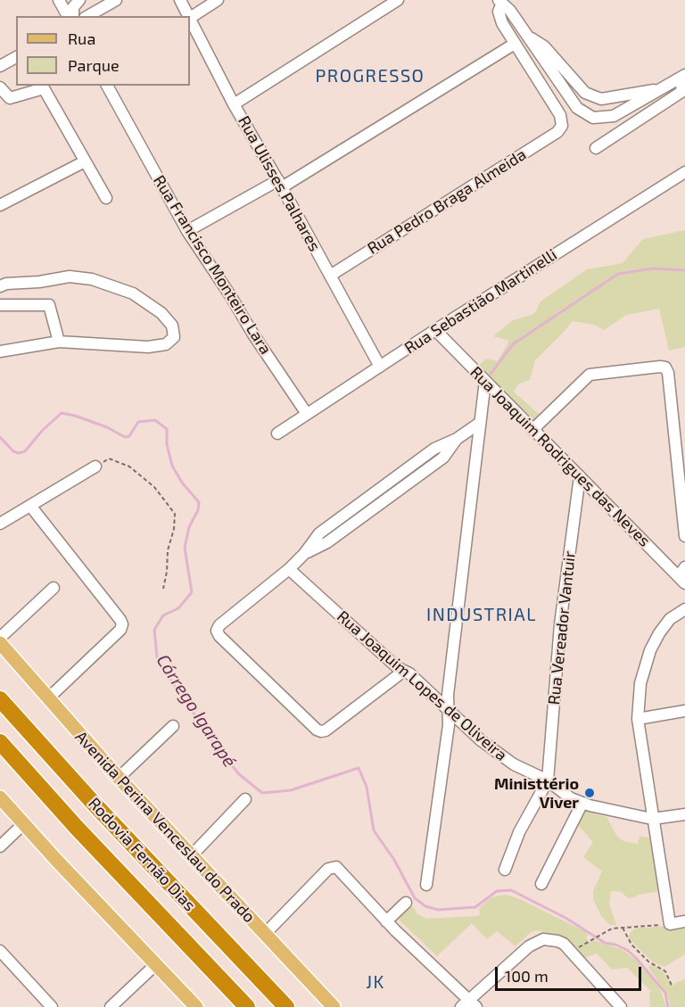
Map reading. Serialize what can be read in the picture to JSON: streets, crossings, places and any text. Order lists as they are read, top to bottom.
{
  "streets": {
    "highway": ["Rodovia Fernão Dias"],
    "main road": ["Avenida Perina Venceslau do Prado"],
    "street": [
      "Rua Ulisses Palhares",
      "Rua Pedro Braga Almeida",
      "Rua Francisco Monteiro Lara",
      "Rua Sebastião Martinelli",
      "Rua Joaquim Rodrigues das Neves",
      "Rua Vereador Vantuir",
      "Rua Joaquim Lopes de Oliveira"
    ]
  },
  "crossings": [
    ["Rua Ulisses Palhares", "Rua Pedro Braga Almeida"],
    ["Rua Ulisses Palhares", "Rua Sebastião Martinelli"],
    ["Rua Francisco Monteiro Lara", "Rua Sebastião Martinelli"],
    ["Rua Sebastião Martinelli", "Rua Joaquim Rodrigues das Neves"],
    ["Rua Joaquim Rodrigues das Neves", "Rua Vereador Vantuir"],
    ["Rua Vereador Vantuir", "Rua Joaquim Lopes de Oliveira"]
  ],
  "districts": ["PROGRESSO", "INDUSTRIAL", "JK"],
  "water": ["Córrego Igarapé"],
  "places": ["Ministtério Viver"],
  "legend": ["Rua", "Parque"],
  "scale_bar": "100 m"
}
